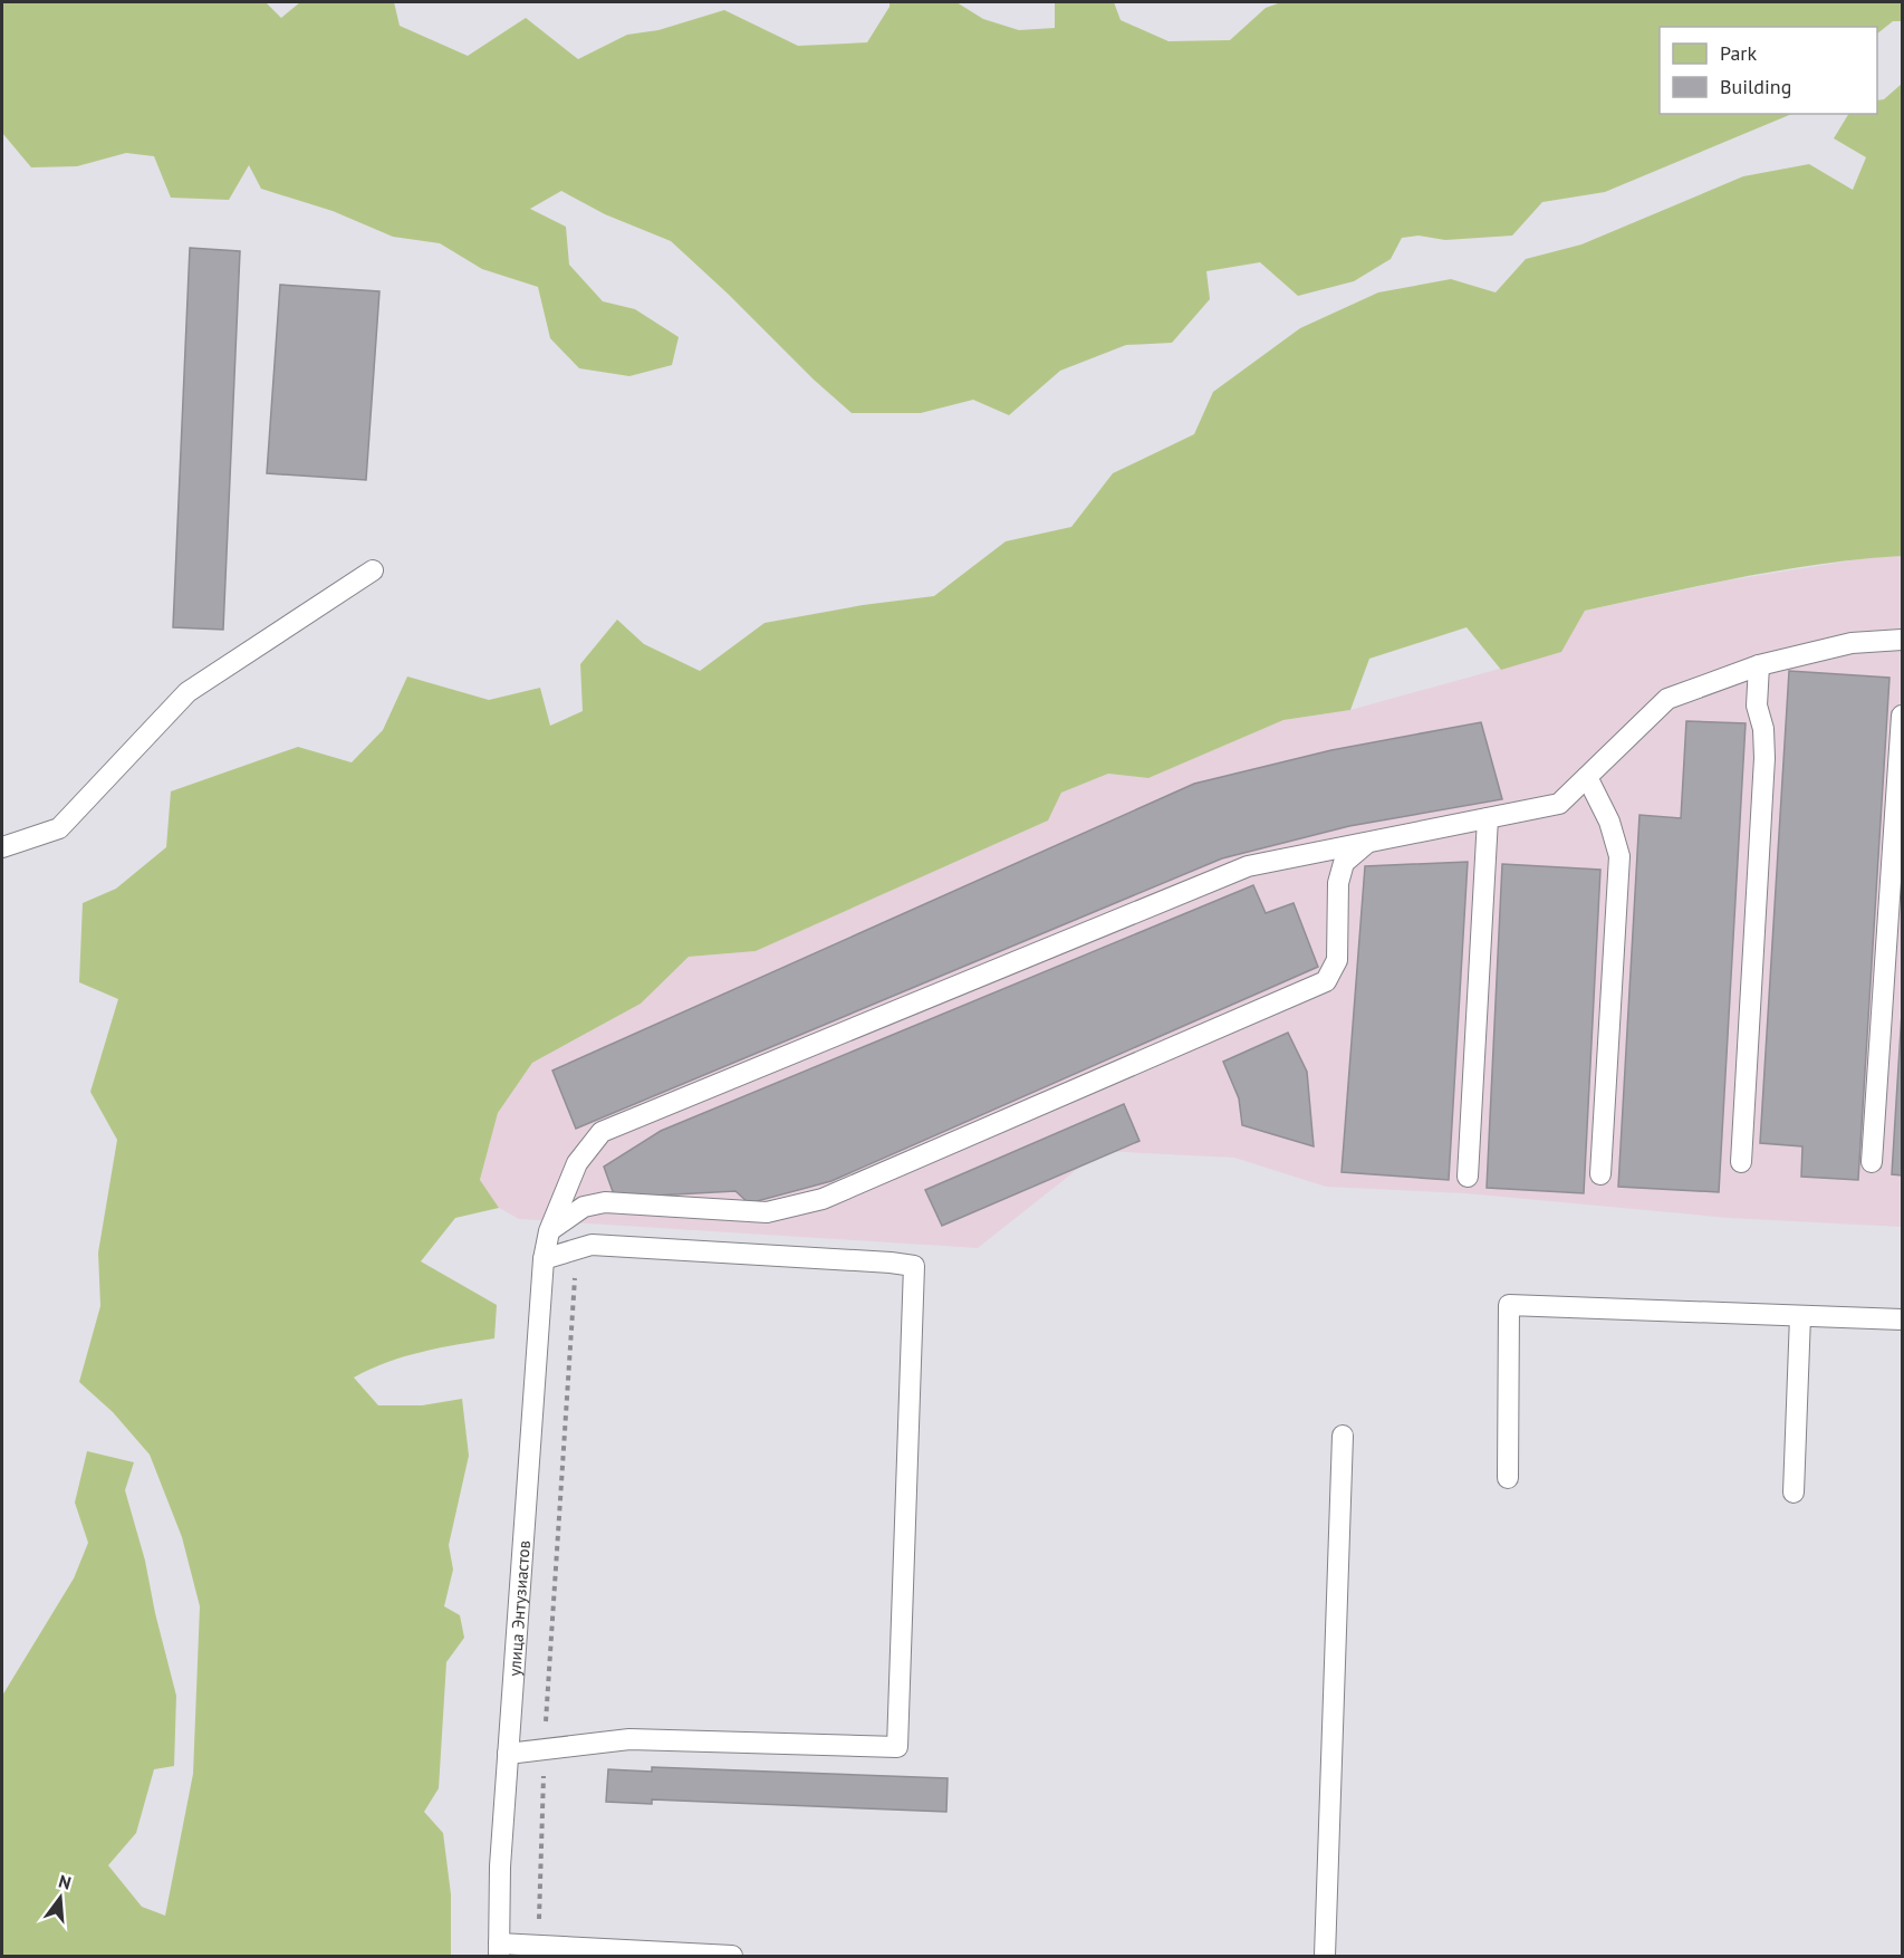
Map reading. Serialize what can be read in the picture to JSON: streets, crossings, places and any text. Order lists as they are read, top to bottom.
{
  "streets": {
    "lane": ["улица Энтузиастов"]
  },
  "legend": ["Park", "Building"],
  "north": "top"
}
